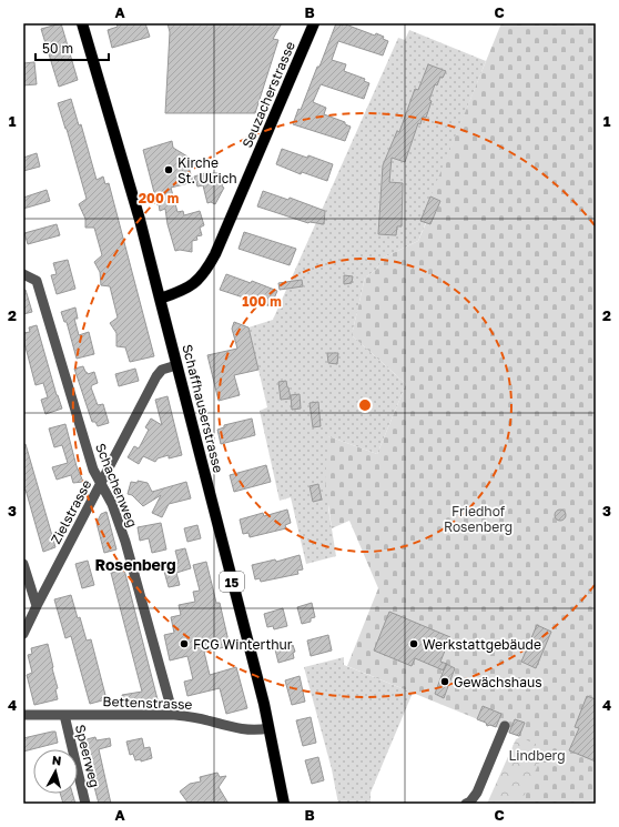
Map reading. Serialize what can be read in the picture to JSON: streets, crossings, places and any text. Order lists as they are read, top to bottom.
{
  "streets": {
    "main road": ["Seuzacherstrasse", "Schaffhauserstrasse", "15"],
    "street": [
      "Schachenweg",
      "Zielstrasse",
      "Bettenstrasse",
      "Speerweg"
    ]
  },
  "crossings": [
    ["Seuzacherstrasse", "Schaffhauserstrasse"],
    ["Schaffhauserstrasse", "Zielstrasse"],
    ["Schaffhauserstrasse", "Bettenstrasse"],
    ["Schachenweg", "Zielstrasse"],
    ["Schachenweg", "Bettenstrasse"],
    ["Bettenstrasse", "Speerweg"]
  ],
  "districts": ["Rosenberg"],
  "parks": ["Friedhof Rosenberg", "Lindberg"],
  "places": [
    "Kirche St. Ulrich",
    "FCG Winterthur",
    "Werkstattgebäude",
    "Gewächshaus"
  ],
  "scale_bar": "50 m",
  "north": "top",
  "grid": {
    "columns": ["A", "B", "C"],
    "rows": [
      "1",
      "2",
      "3",
      "4"
    ]
  },
  "rings": ["200 m", "100 m"]
}
